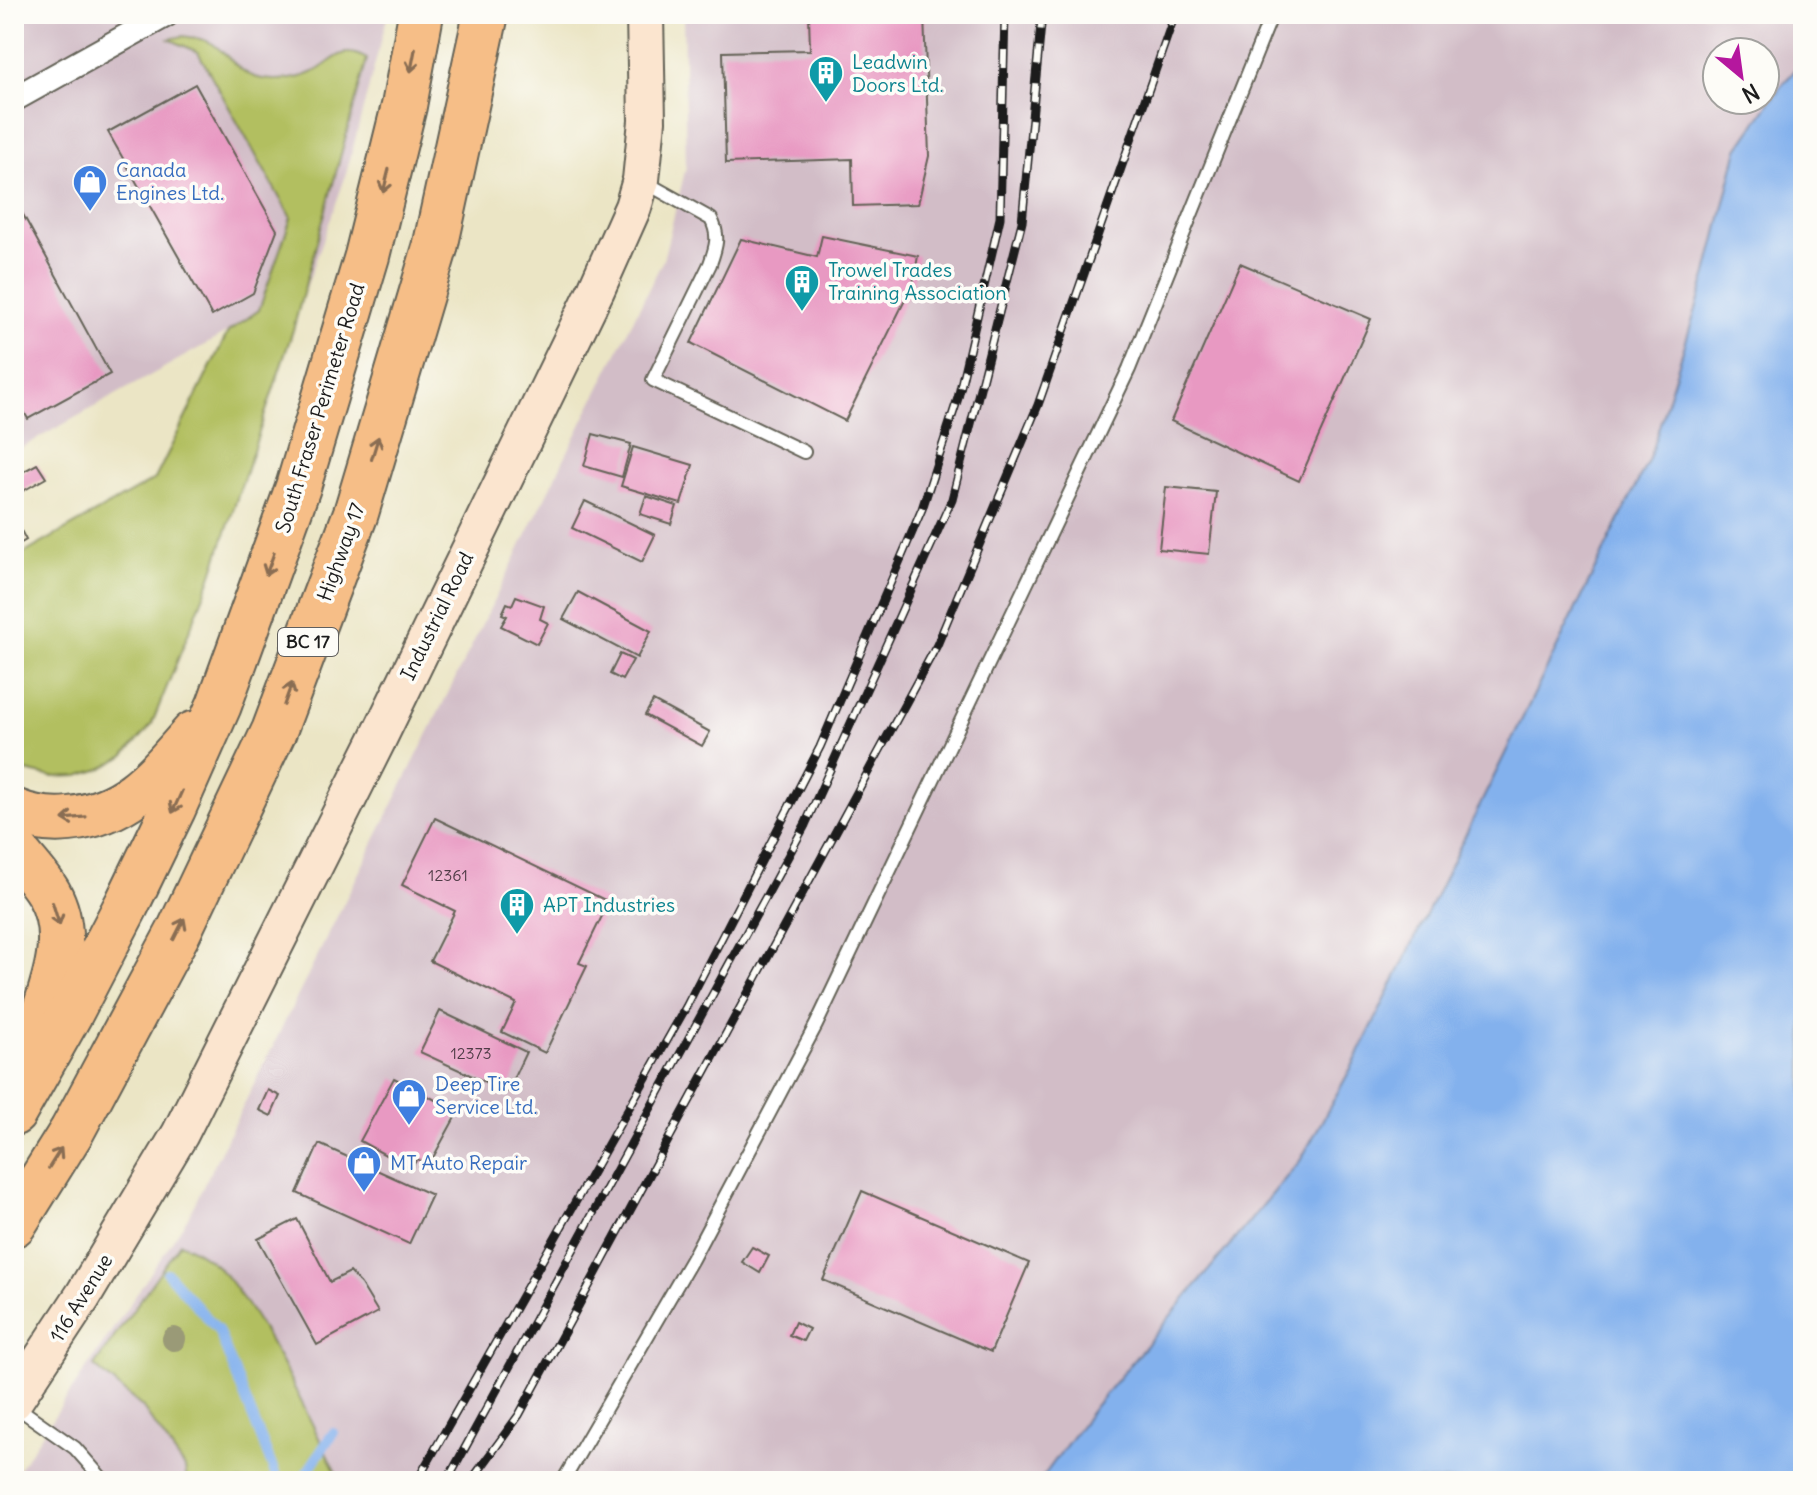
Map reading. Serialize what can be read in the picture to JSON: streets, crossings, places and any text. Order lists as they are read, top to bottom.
{
  "streets": {
    "highway": ["South Fraser Perimeter Road", "Highway 17", "BC 17"],
    "street": ["Industrial Road", "116 Avenue"]
  },
  "crossings": [
    ["South Fraser Perimeter Road", "BC 17"],
    ["Industrial Road", "116 Avenue"]
  ],
  "one_way": ["South Fraser Perimeter Road"],
  "places": {
    "building": ["Leadwin Doors Ltd.", "Trowel Trades Training Association", "APT Industries"],
    "shop": ["Canada Engines Ltd.", "Deep Tire Service Ltd.", "MT Auto Repair"]
  },
  "house_numbers": ["12361", "12373"],
  "north": "bottom right"
}
